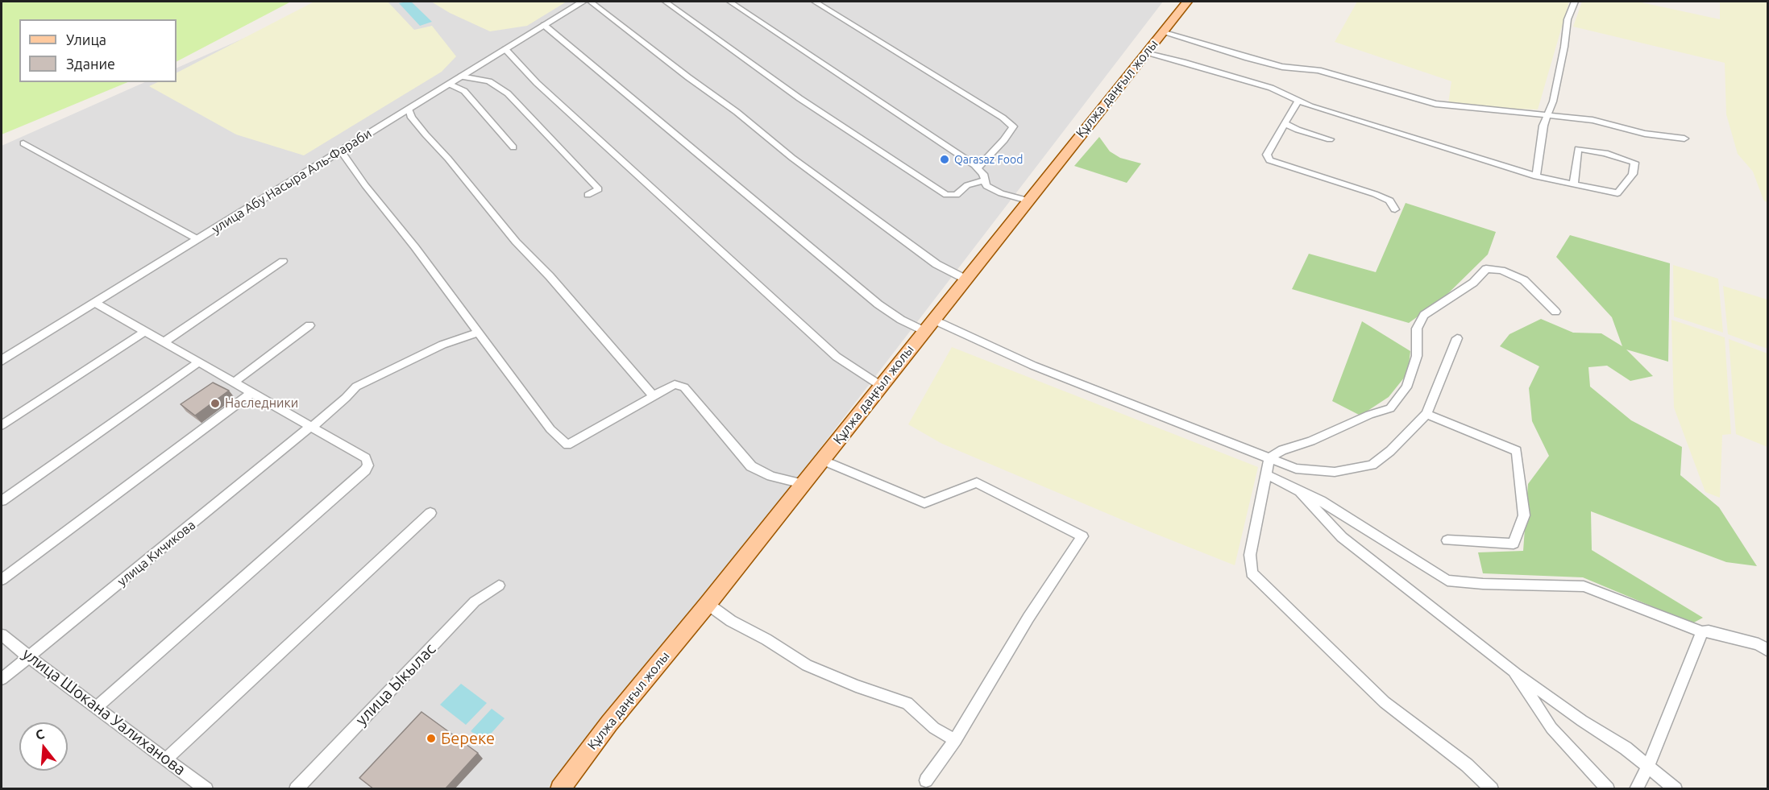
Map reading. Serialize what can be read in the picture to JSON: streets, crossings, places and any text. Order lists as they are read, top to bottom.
{
  "streets": {
    "main road": ["Құлжа даңғыл жолы"],
    "street": [
      "улица Абу Насыра Аль-Фараби",
      "улица Кичикова",
      "улица Ыкылас",
      "улица Шокана Уалиханова"
    ]
  },
  "crossings": [
    ["улица Кичикова", "улица Шокана Уалиханова"]
  ],
  "places": ["Qarasaz Food", "Наследники", "Береке"],
  "legend": ["Улица", "Здание"],
  "north": "top"
}
